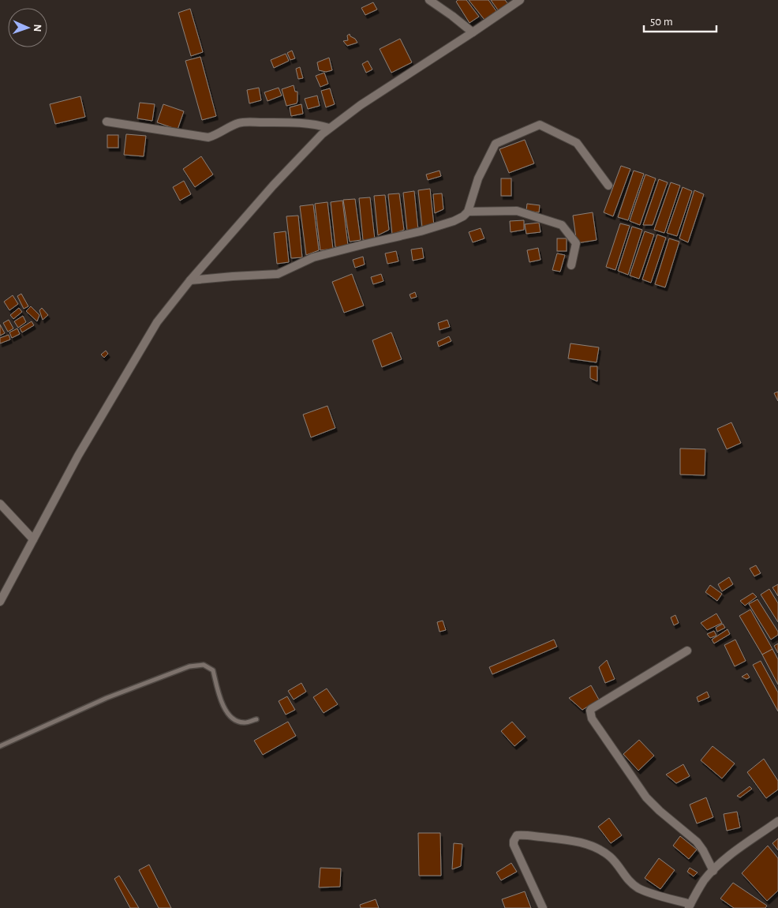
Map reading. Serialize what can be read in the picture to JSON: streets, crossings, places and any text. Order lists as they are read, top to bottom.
{
  "scale_bar": "50 m",
  "north": "right"
}
